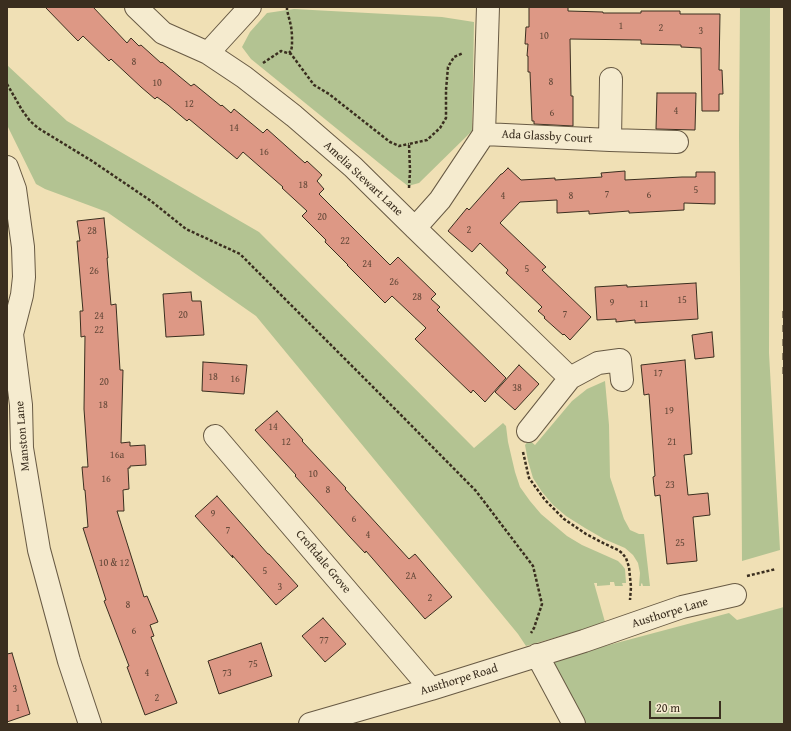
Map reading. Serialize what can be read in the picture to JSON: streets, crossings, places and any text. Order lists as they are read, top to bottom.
{
  "streets": {
    "street": [
      "Ada Glassby Court",
      "Amelia Stewart Lane",
      "Manston Lane",
      "Croftdale Grove",
      "Austhorpe Lane",
      "Austhorpe Road"
    ]
  },
  "crossings": [
    ["Croftdale Grove", "Austhorpe Road"],
    ["Austhorpe Lane", "Austhorpe Road"]
  ],
  "house_numbers": [
    "1",
    "2",
    "3",
    "10",
    "8",
    "8",
    "10",
    "12",
    "4",
    "6",
    "14",
    "16",
    "18",
    "5",
    "7",
    "6",
    "4",
    "8",
    "20",
    "2",
    "28",
    "22",
    "24",
    "5",
    "26",
    "26",
    "28",
    "15",
    "9",
    "11",
    "7",
    "20",
    "24",
    "22",
    "17",
    "18",
    "16",
    "20",
    "38",
    "18",
    "19",
    "14",
    "12",
    "21",
    "16a",
    "10",
    "16",
    "23",
    "8",
    "9",
    "6",
    "7",
    "4",
    "25",
    "10 & 12",
    "5",
    "2A",
    "3",
    "2",
    "8",
    "6",
    "77",
    "75",
    "4",
    "73",
    "3",
    "2",
    "1"
  ],
  "scale_bar": "20 m"
}
